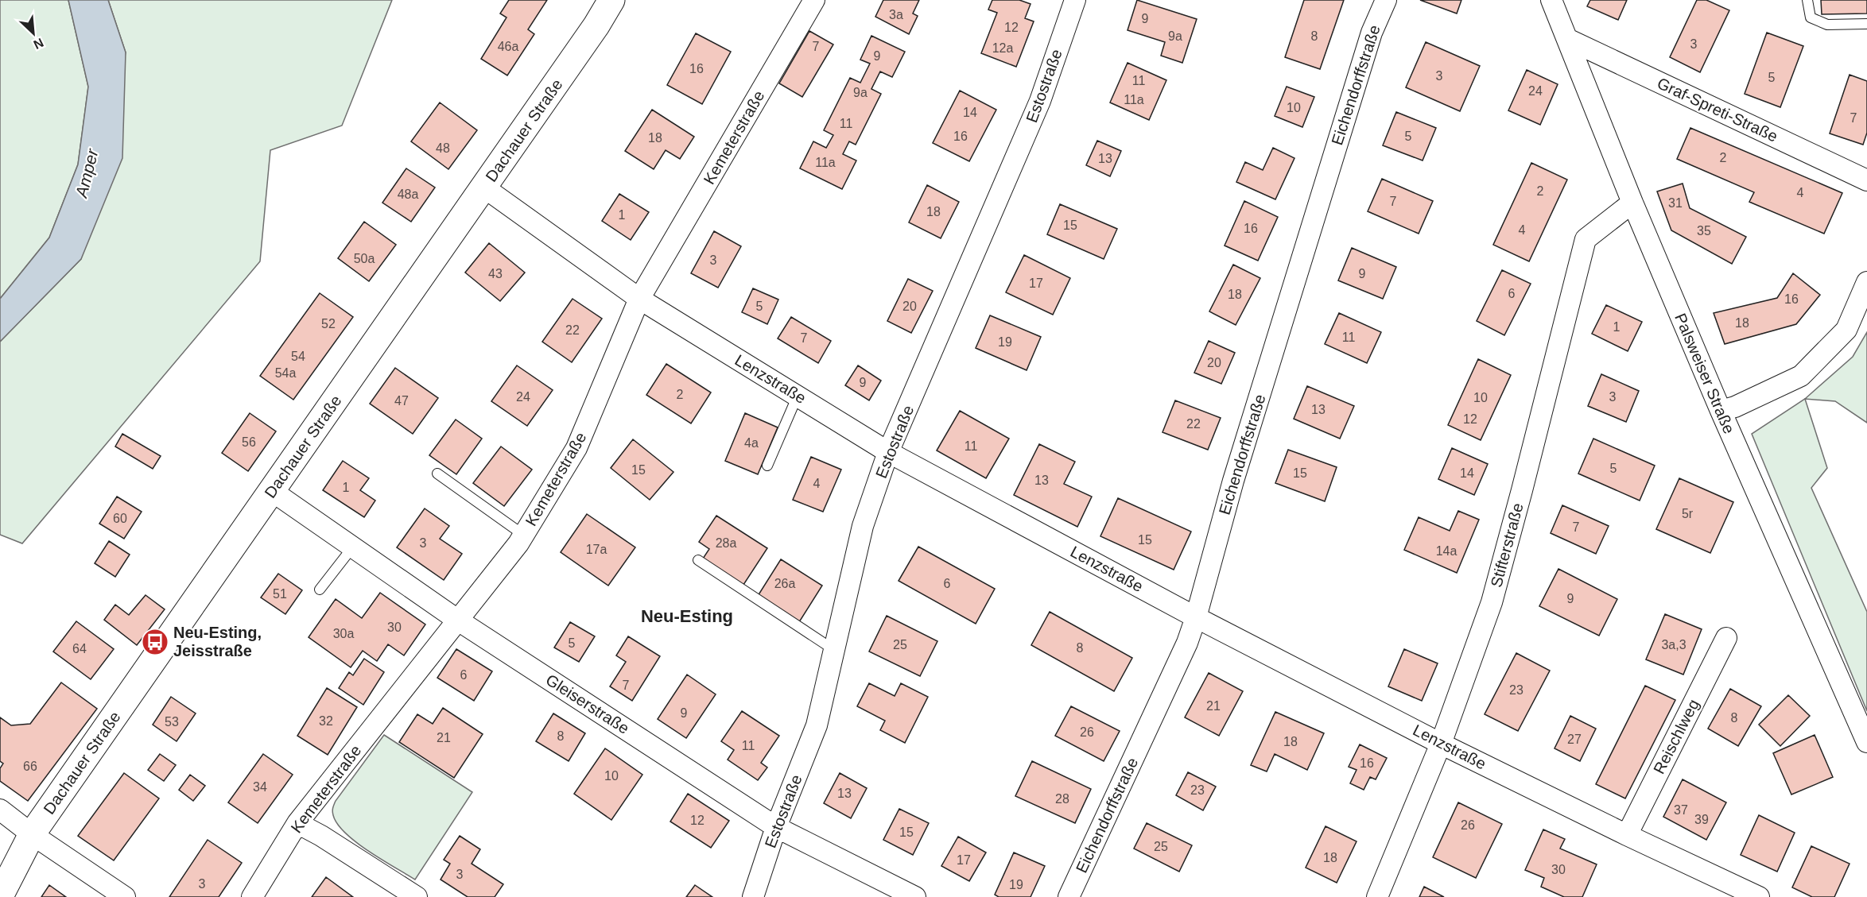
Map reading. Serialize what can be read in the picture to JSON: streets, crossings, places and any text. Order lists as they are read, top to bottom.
{
  "streets": {
    "street": [
      "Eichendorffstraße",
      "Estostraße",
      "Graf-Spreti-Straße",
      "Dachauer Straße",
      "Kemeterstraße",
      "Palsweiser Straße",
      "Lenzstraße",
      "Stifterstraße",
      "Gleiserstraße",
      "Reischlweg"
    ]
  },
  "crossings": [
    ["Eichendorffstraße", "Lenzstraße"],
    ["Estostraße", "Lenzstraße"],
    ["Estostraße", "Gleiserstraße"],
    ["Graf-Spreti-Straße", "Palsweiser Straße"],
    ["Dachauer Straße", "Lenzstraße"],
    ["Dachauer Straße", "Gleiserstraße"],
    ["Kemeterstraße", "Lenzstraße"],
    ["Kemeterstraße", "Gleiserstraße"],
    ["Palsweiser Straße", "Stifterstraße"],
    ["Lenzstraße", "Stifterstraße"],
    ["Lenzstraße", "Reischlweg"]
  ],
  "districts": ["Neu-Esting"],
  "water": ["Amper"],
  "places": {
    "bus stop": ["Neu-Esting, Jeisstraße"]
  },
  "house_numbers": [
    "3a",
    "9",
    "12",
    "9a",
    "8",
    "3",
    "46a",
    "7",
    "12a",
    "9",
    "16",
    "3",
    "5",
    "11",
    "24",
    "9a",
    "11a",
    "10",
    "14",
    "7",
    "11",
    "16",
    "5",
    "18",
    "48",
    "2",
    "13",
    "11a",
    "2",
    "4",
    "48a",
    "7",
    "31",
    "18",
    "1",
    "15",
    "16",
    "4",
    "35",
    "50a",
    "3",
    "43",
    "9",
    "17",
    "6",
    "18",
    "16",
    "5",
    "20",
    "18",
    "52",
    "1",
    "22",
    "11",
    "7",
    "19",
    "54",
    "20",
    "54a",
    "9",
    "2",
    "24",
    "3",
    "10",
    "47",
    "13",
    "12",
    "22",
    "56",
    "4a",
    "11",
    "5",
    "15",
    "15",
    "14",
    "13",
    "4",
    "1",
    "5r",
    "60",
    "7",
    "15",
    "3",
    "28a",
    "17a",
    "14a",
    "26a",
    "6",
    "51",
    "9",
    "30",
    "30a",
    "5",
    "25",
    "3a,3",
    "8",
    "64",
    "6",
    "7",
    "23",
    "21",
    "9",
    "8",
    "32",
    "53",
    "26",
    "8",
    "21",
    "27",
    "18",
    "11",
    "16",
    "66",
    "10",
    "34",
    "23",
    "13",
    "28",
    "37",
    "39",
    "12",
    "26",
    "15",
    "25",
    "18",
    "17",
    "30",
    "3",
    "3",
    "19"
  ],
  "north": "bottom right"
}
